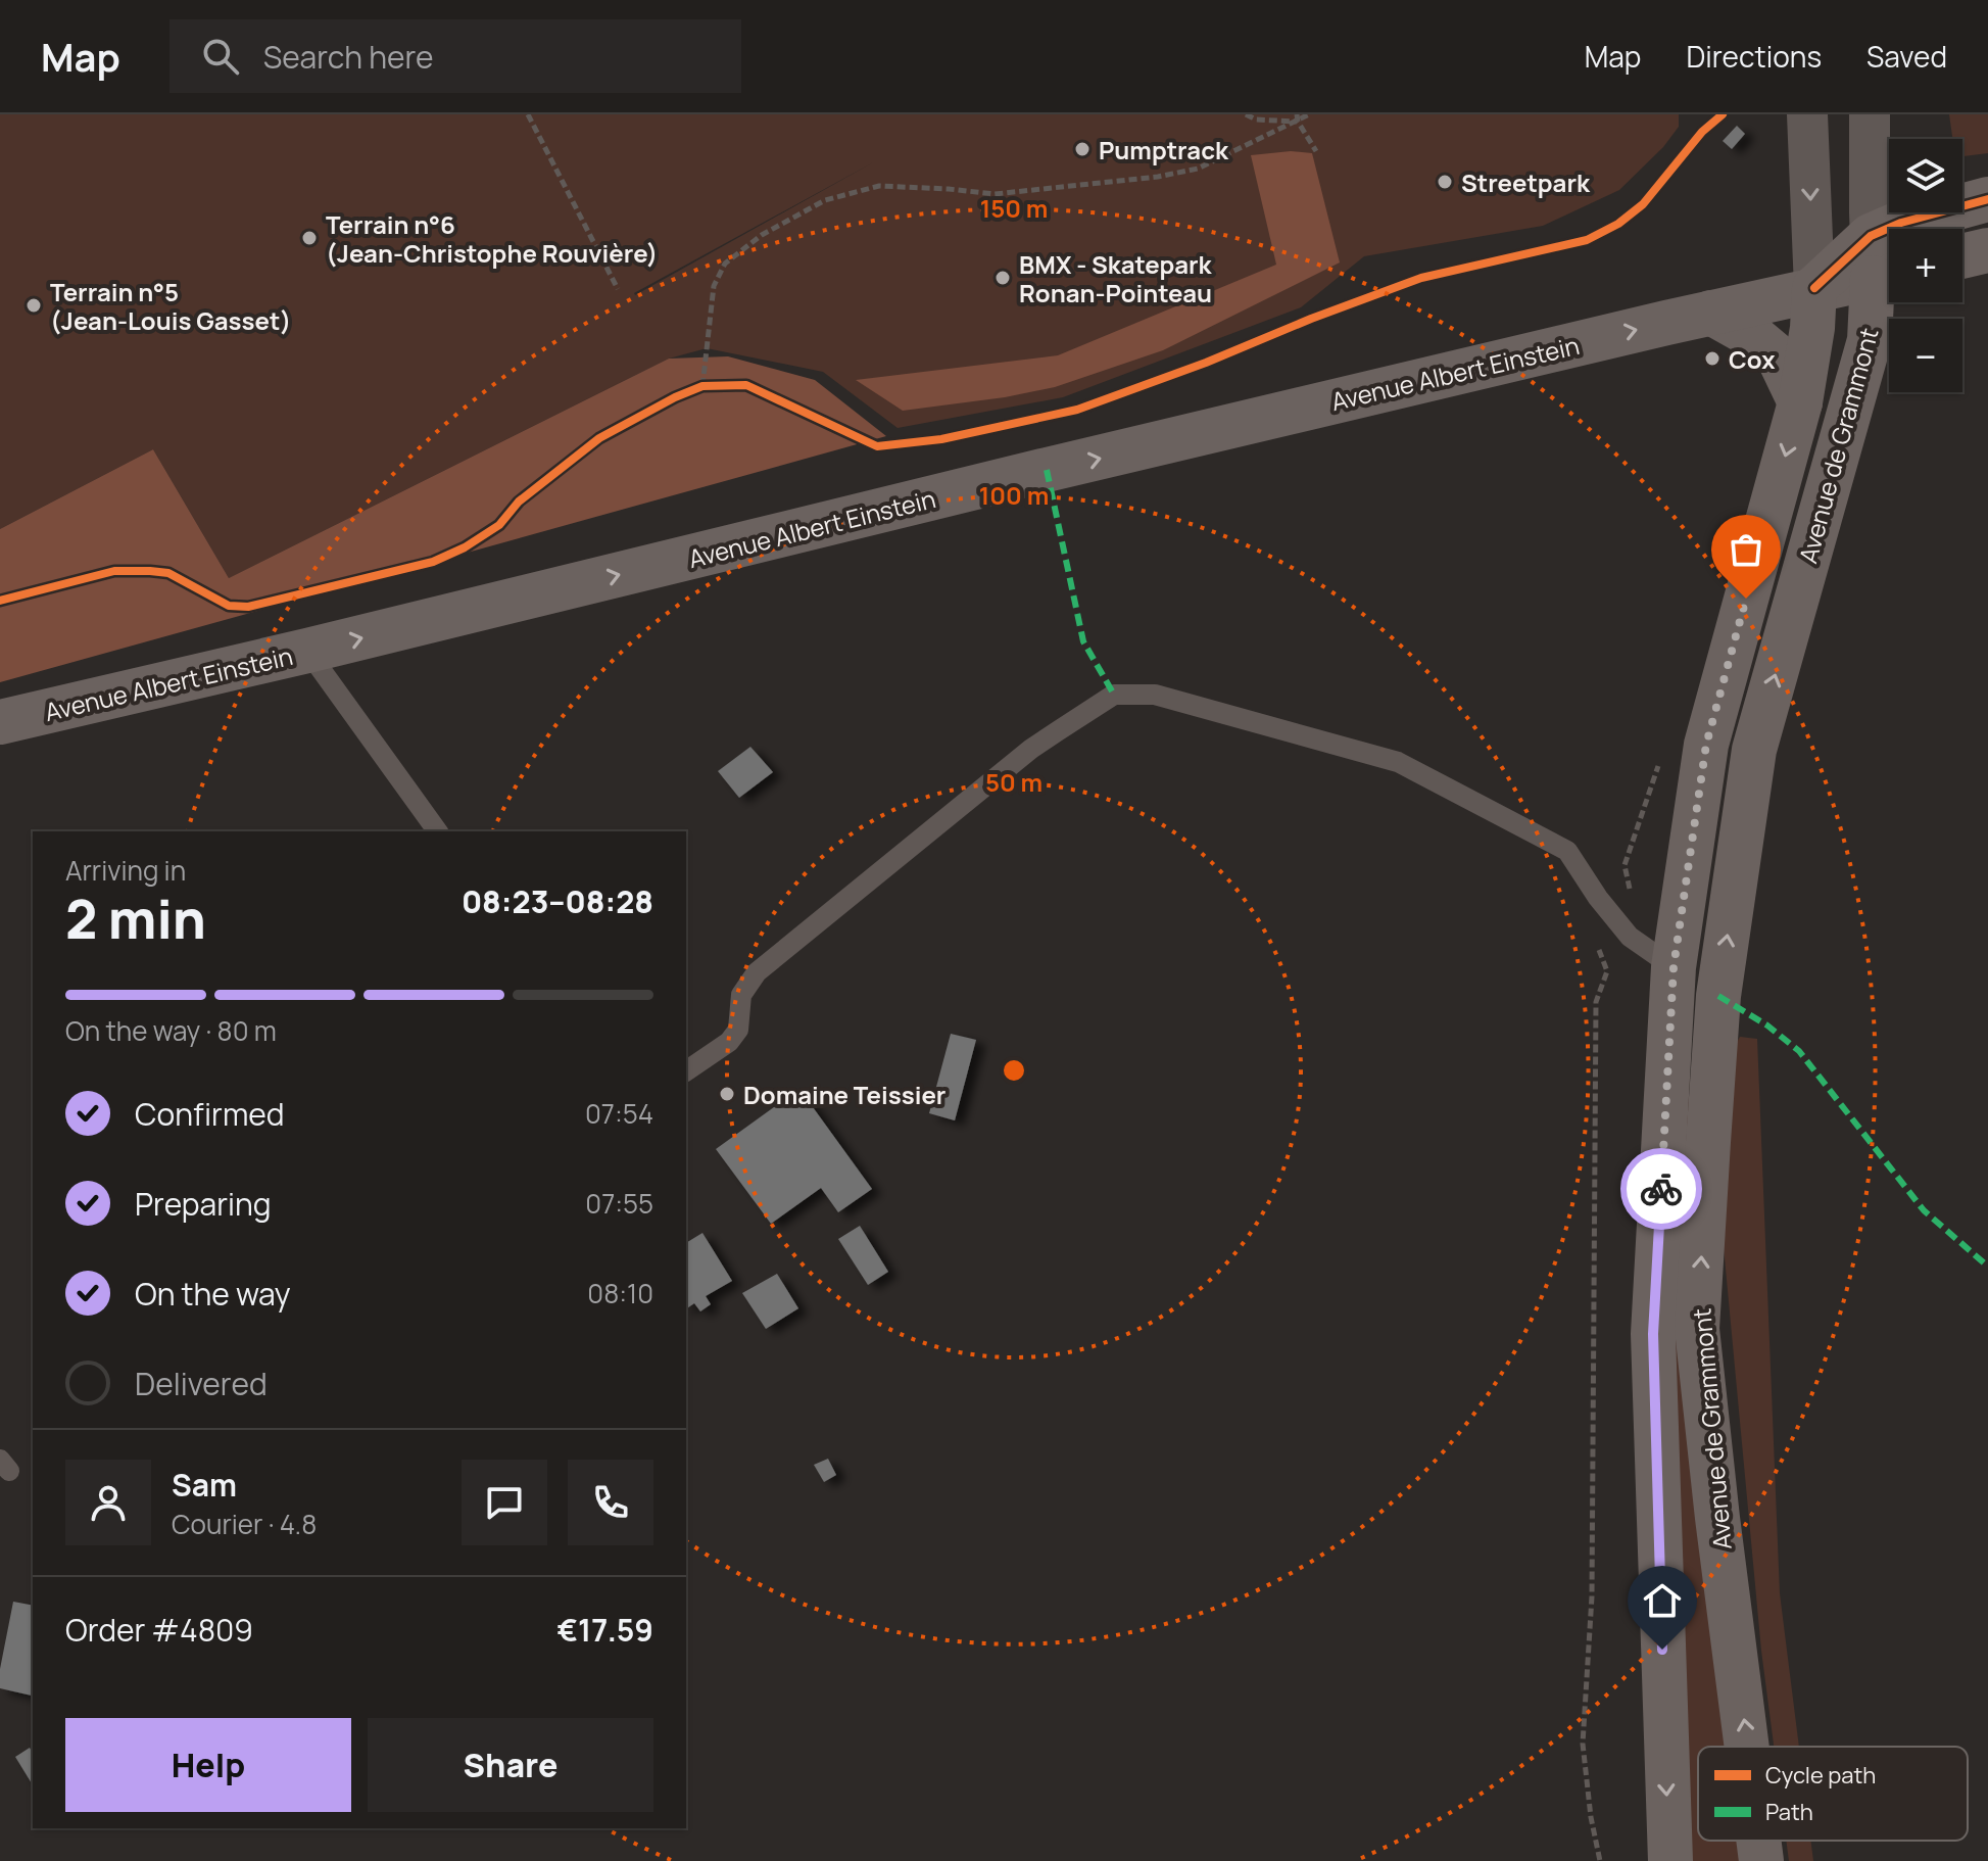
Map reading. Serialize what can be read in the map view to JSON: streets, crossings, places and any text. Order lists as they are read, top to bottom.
{
  "streets": {
    "main road": ["Avenue Albert Einstein", "Avenue de Grammont"]
  },
  "crossings": [
    ["Avenue Albert Einstein", "Avenue de Grammont"]
  ],
  "one_way": ["Avenue Albert Einstein"],
  "places": [
    "Pumptrack",
    "Streetpark",
    "Terrain n°6 (Jean-Christophe Rouvière)",
    "BMX - Skatepark Ronan-Pointeau",
    "Terrain n°5 (Jean-Louis Gasset)",
    "Cox",
    "Domaine Teissier"
  ],
  "legend": ["Cycle path", "Path"],
  "page": {
    "header": "Map",
    "search": "Search here",
    "nav": ["Map", "Directions", "Saved"],
    "map_buttons": ["+", "−"],
    "heading": ["2 min", "Arriving in", "08:23–08:28"],
    "panel": [
      "Sam",
      "Courier · 4.8",
      "Order #4809",
      "€17.59"
    ],
    "bar": "On the way · 80 m",
    "list": [
      ["Confirmed", "07:54"],
      ["Preparing", "07:55"],
      ["On the way", "08:10"],
      "Delivered"
    ],
    "buttons": ["Help", "Share"]
  },
  "rings": ["150 m", "100 m", "50 m"]
}
